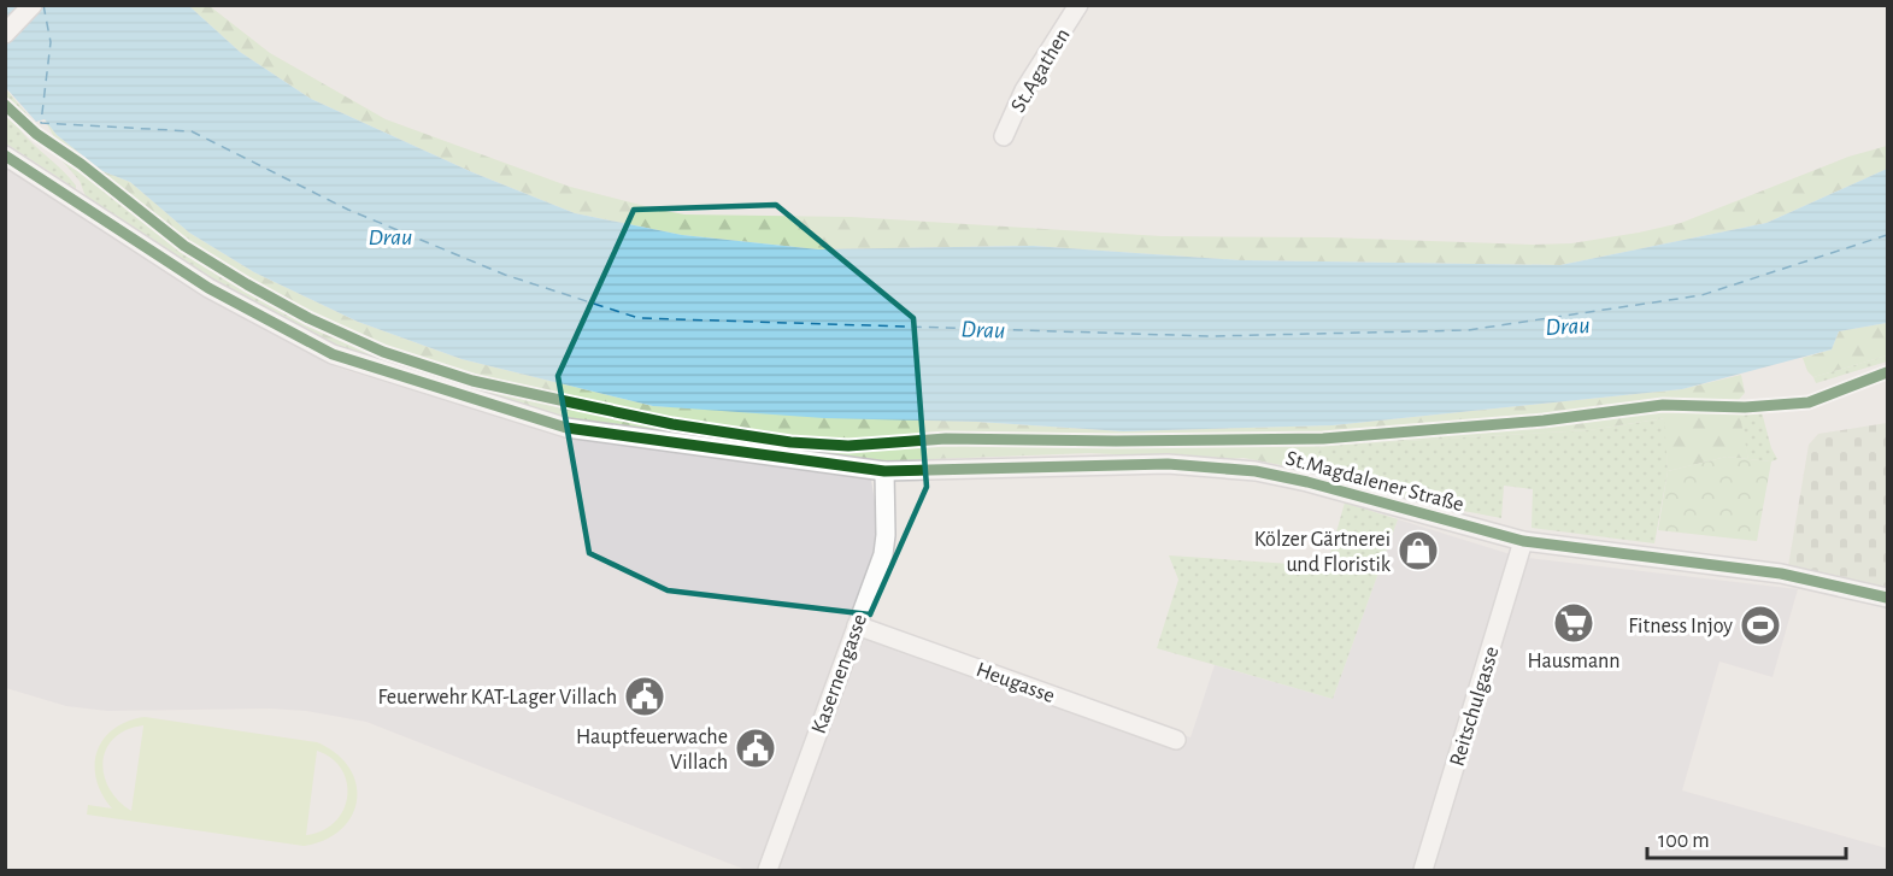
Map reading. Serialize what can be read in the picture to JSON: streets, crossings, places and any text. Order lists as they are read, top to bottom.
{
  "streets": {
    "street": [
      "St.Agathen",
      "St.Magdalener Straße",
      "Kasernengasse",
      "Heugasse",
      "Reitschulgasse"
    ]
  },
  "crossings": [
    ["St.Magdalener Straße", "Kasernengasse"],
    ["St.Magdalener Straße", "Reitschulgasse"],
    ["Kasernengasse", "Heugasse"]
  ],
  "water": ["Drau"],
  "places": {
    "shop": ["Kölzer Gärtnerei und Floristik"],
    "supermarket": ["Hausmann"],
    "sports": ["Fitness Injoy"],
    "public building": ["Feuerwehr KAT-Lager Villach", "Hauptfeuerwache Villach"]
  },
  "scale_bar": "100 m"
}
